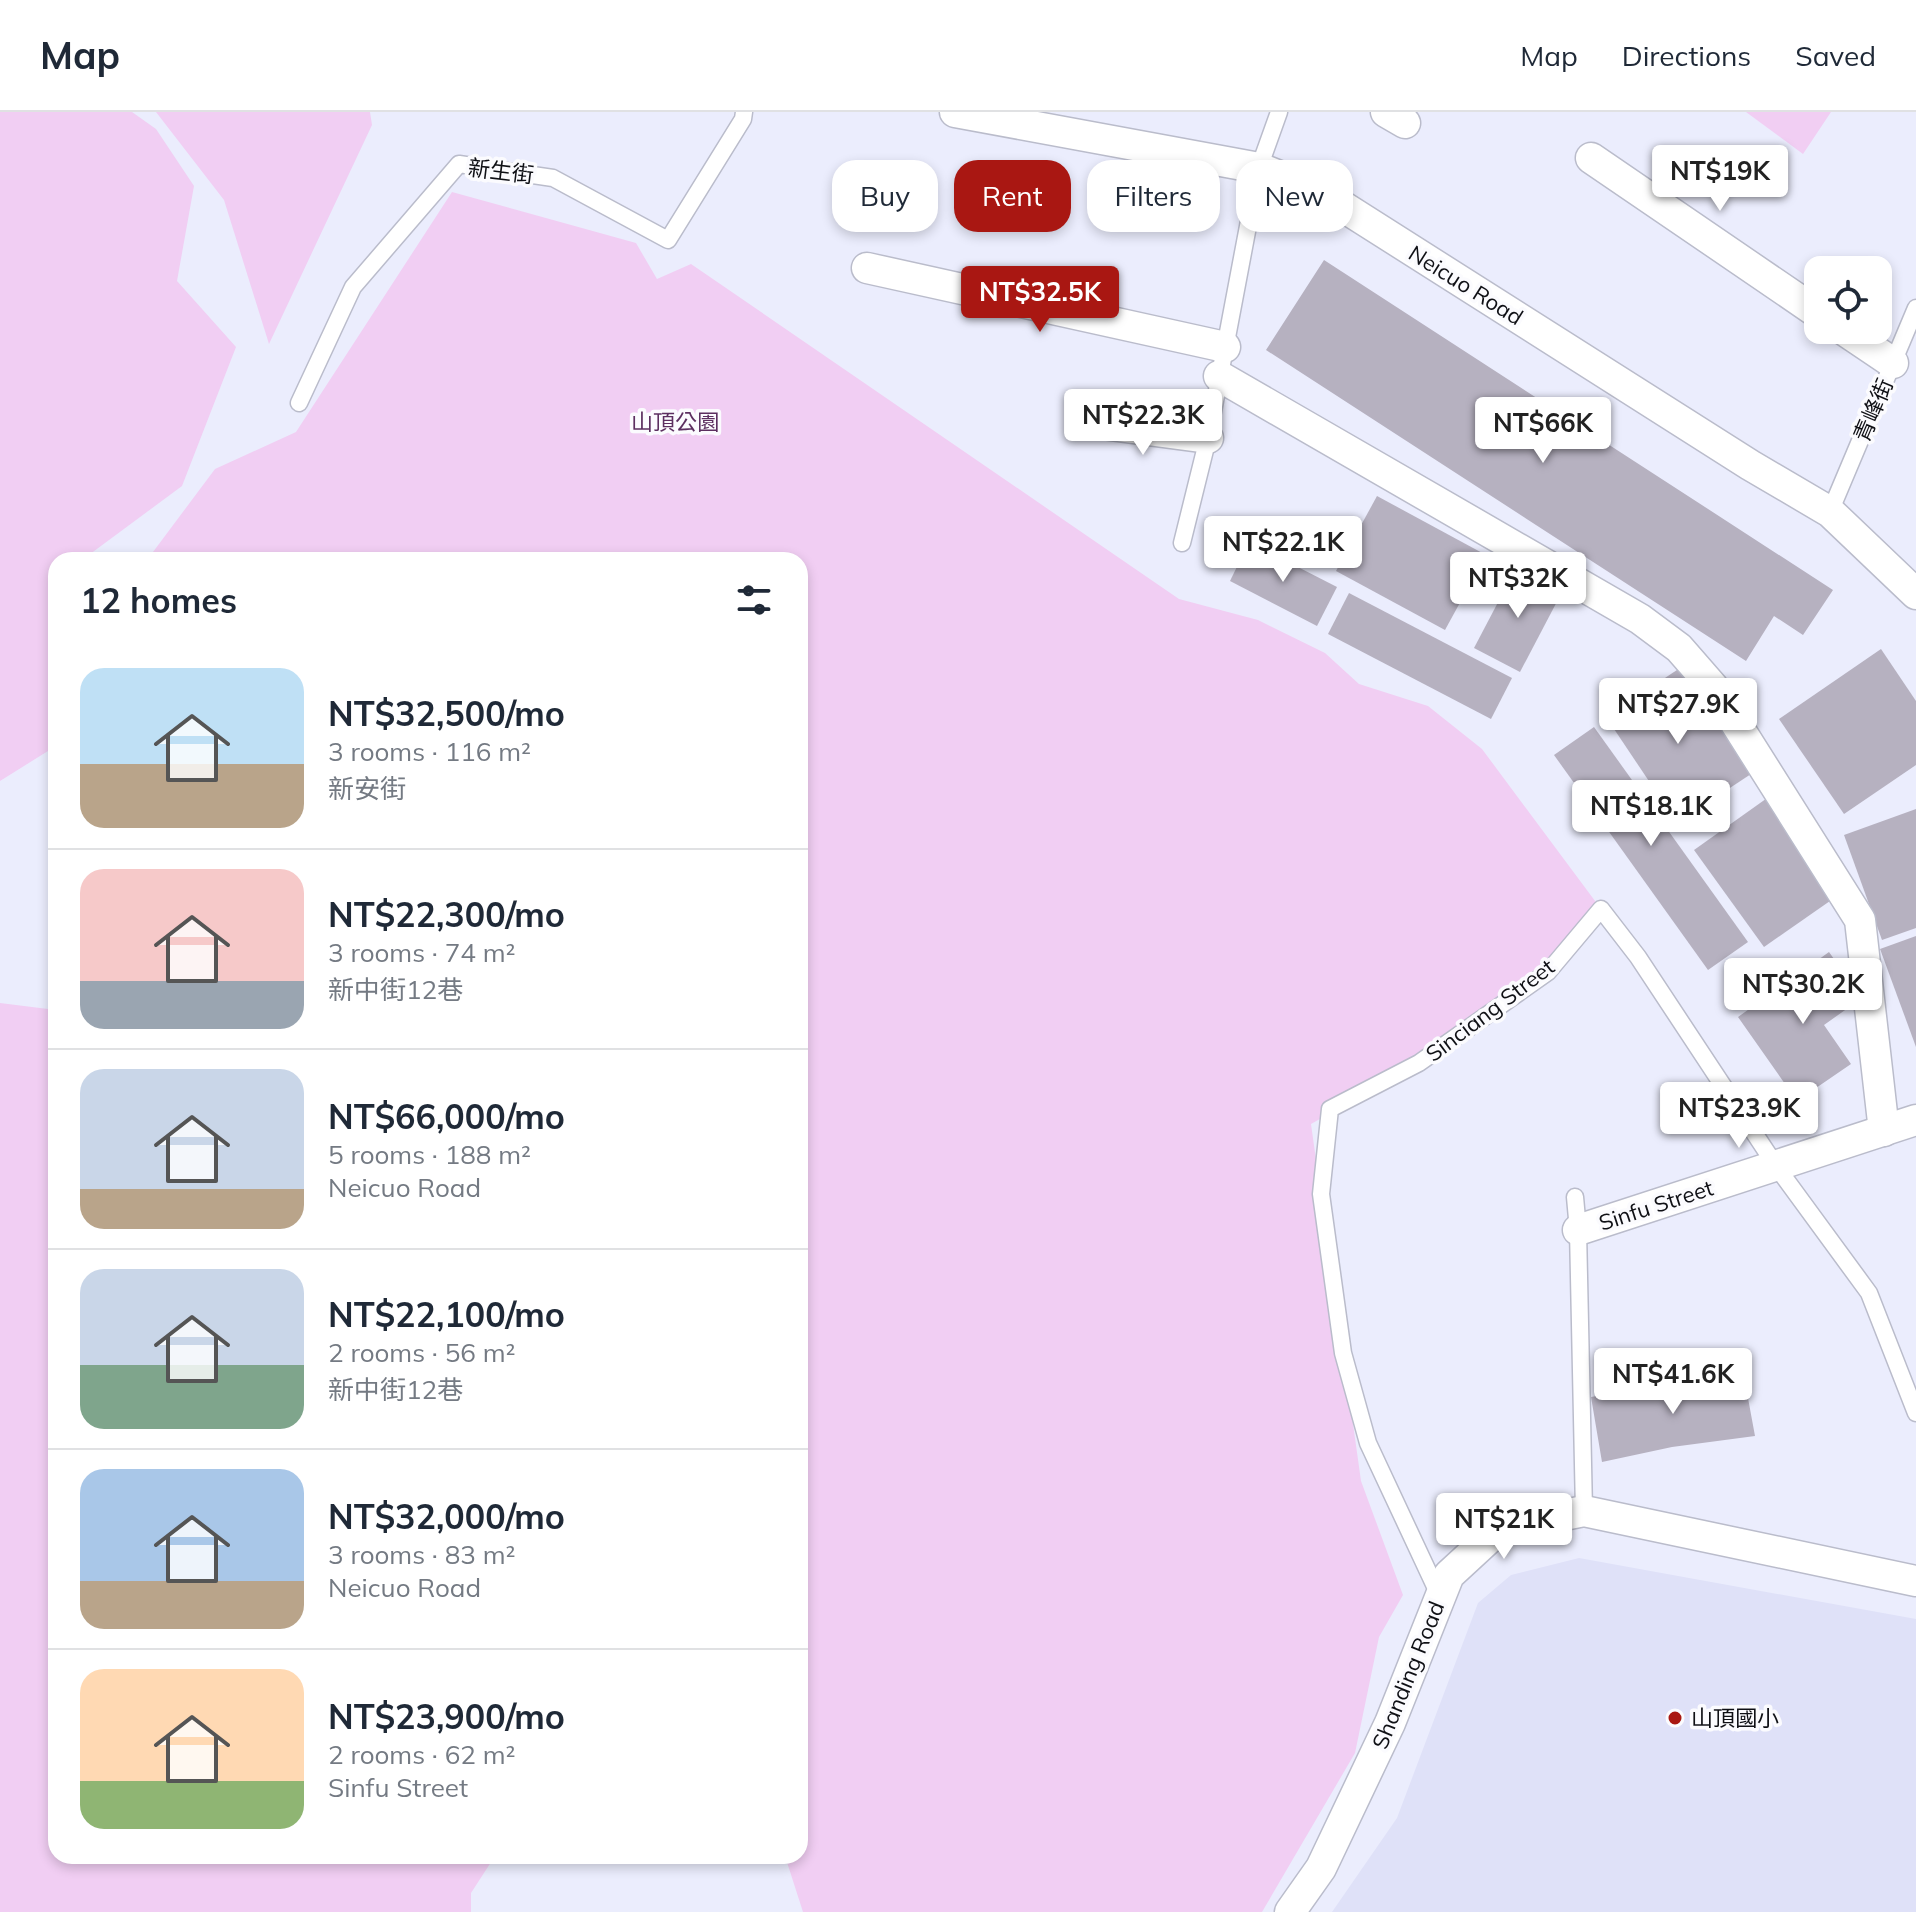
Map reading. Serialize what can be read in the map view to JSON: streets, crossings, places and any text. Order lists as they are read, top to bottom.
{
  "streets": {
    "street": ["Neicuo Road", "Sinfu Street", "Shanding Road"],
    "lane": ["新生街", "青峰街", "Sinciang Street"]
  },
  "crossings": [
    ["Neicuo Road", "青峰街"],
    ["Sinciang Street", "Sinfu Street"],
    ["Sinciang Street", "Shanding Road"]
  ],
  "parks": ["山頂公園"],
  "places": ["山頂國小"],
  "page": {
    "header": "Map",
    "nav": ["Map", "Directions", "Saved"],
    "price": [
      "NT$19K",
      "NT$32.5K",
      "NT$22.3K",
      "NT$66K",
      "NT$22.1K",
      "NT$32K",
      "NT$27.9K",
      "NT$18.1K",
      "NT$30.2K",
      "NT$23.9K",
      "NT$41.6K",
      "NT$21K"
    ],
    "chip": [
      "Buy",
      "Rent",
      "Filters",
      "New"
    ],
    "heading": "12 homes",
    "list": [
      {
        "name": "NT$32,500/mo",
        "note": "3 rooms · 116 m² · 新安街"
      },
      {
        "name": "NT$22,300/mo",
        "note": "3 rooms · 74 m² · 新中街12巷"
      },
      {
        "name": "NT$66,000/mo",
        "note": "5 rooms · 188 m² · Neicuo Road"
      },
      {
        "name": "NT$22,100/mo",
        "note": "2 rooms · 56 m² · 新中街12巷"
      },
      {
        "name": "NT$32,000/mo",
        "note": "3 rooms · 83 m² · Neicuo Road"
      },
      {
        "name": "NT$23,900/mo",
        "note": "2 rooms · 62 m² · Sinfu Street"
      }
    ]
  }
}
